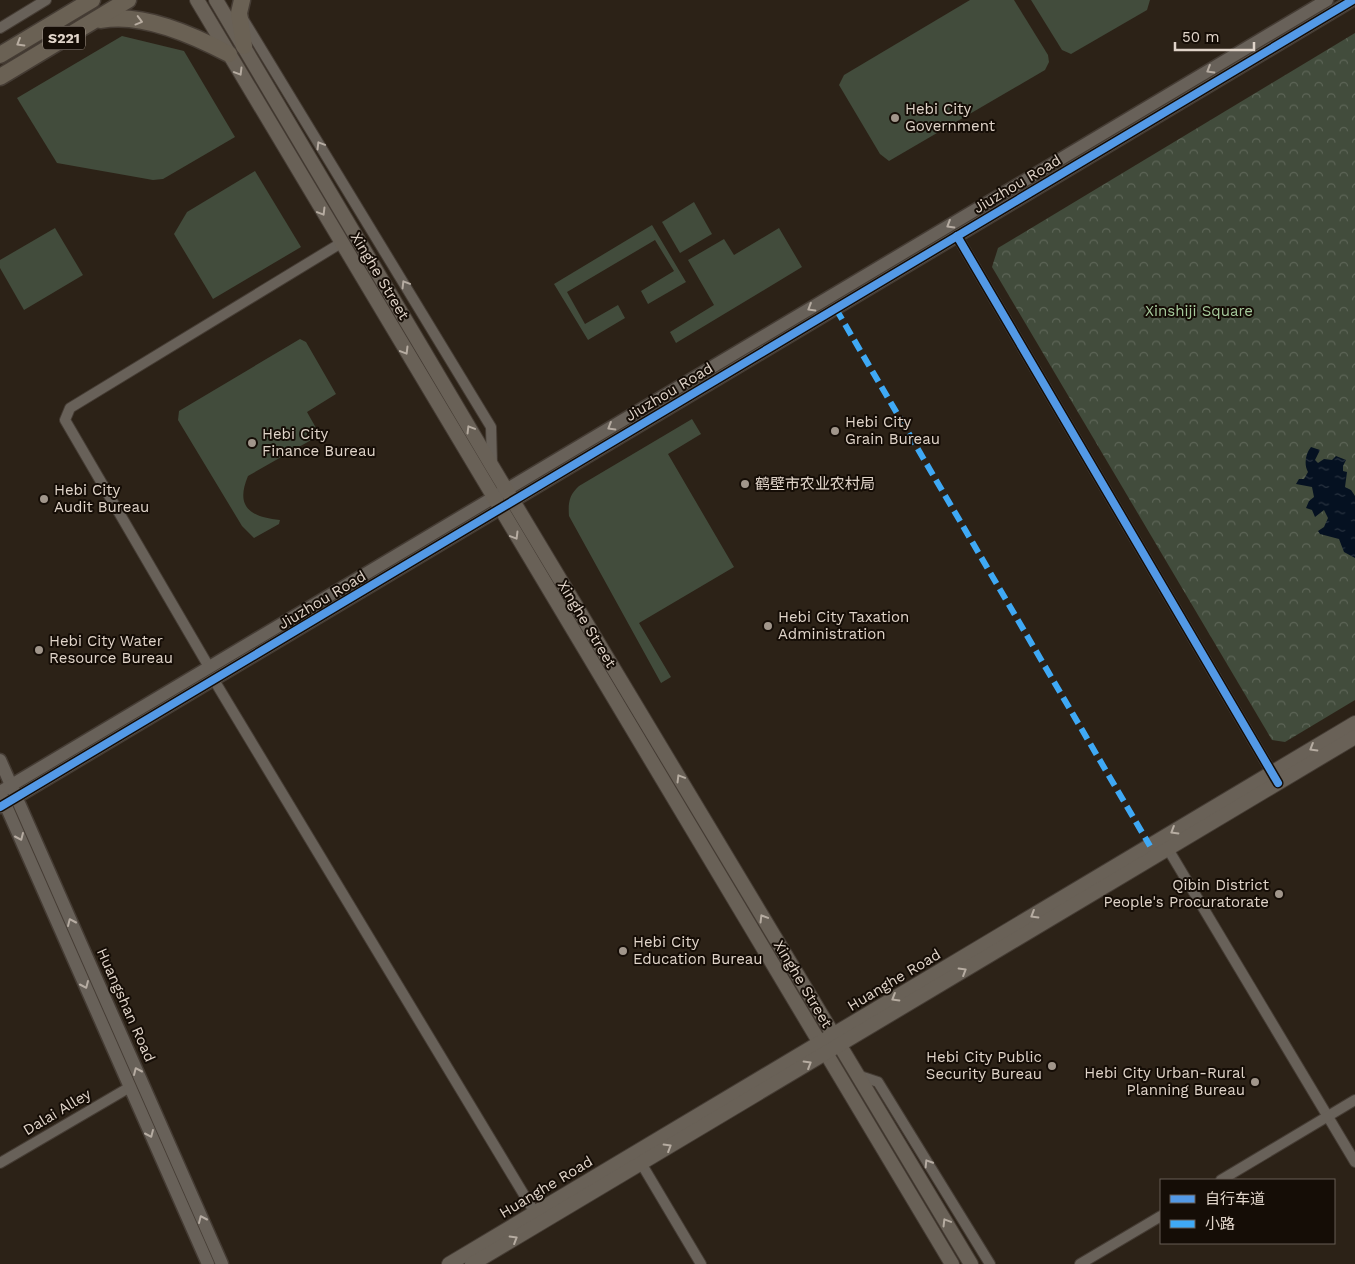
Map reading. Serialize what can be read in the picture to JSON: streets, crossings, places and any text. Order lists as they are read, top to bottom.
{
  "streets": {
    "main road": ["S221", "Xinghe Street", "Huanghe Road"],
    "street": ["Jiuzhou Road", "Huangshan Road", "Dalai Alley"]
  },
  "crossings": [
    ["Jiuzhou Road", "Xinghe Street"],
    ["Jiuzhou Road", "Huangshan Road"],
    ["Xinghe Street", "Huanghe Road"],
    ["Huangshan Road", "Dalai Alley"]
  ],
  "parks": ["Xinshiji Square"],
  "places": [
    "Hebi City Government",
    "Hebi City Grain Bureau",
    "Hebi City Finance Bureau",
    "鹤壁市农业农村局",
    "Hebi City Audit Bureau",
    "Hebi City Taxation Administration",
    "Hebi City Water Resource Bureau",
    "Qibin District People's Procuratorate",
    "Hebi City Education Bureau",
    "Hebi City Public Security Bureau",
    "Hebi City Urban-Rural Planning Bureau"
  ],
  "legend": ["自行车道", "小路"],
  "scale_bar": "50 m"
}
